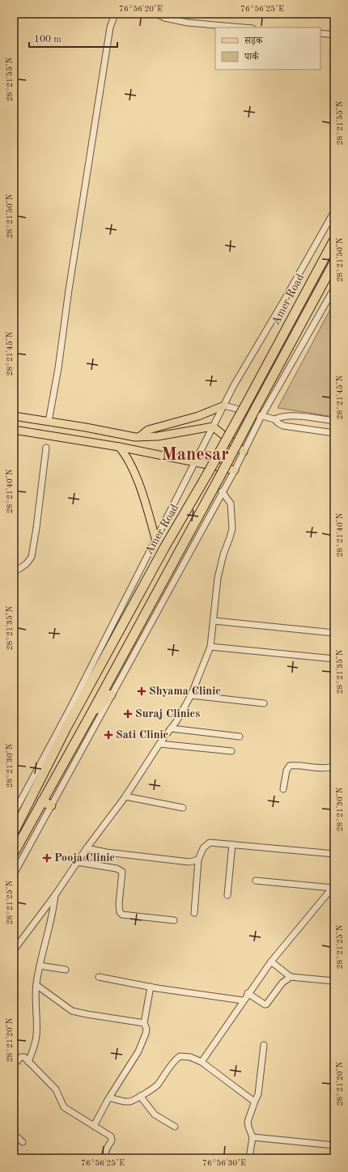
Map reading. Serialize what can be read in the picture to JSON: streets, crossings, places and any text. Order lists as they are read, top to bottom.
{
  "streets": {
    "highway": ["Amer Road"]
  },
  "districts": ["Manesar"],
  "places": {
    "health": [
      "Shyama Clinic",
      "Suraj Clinics",
      "Sati Clinic",
      "Pooja Clinic"
    ]
  },
  "legend": ["सड़क", "पार्क"],
  "scale_bar": "100 m",
  "coordinates": [
    "76°56'20\"E",
    "76°56'25\"E",
    "28°21'55\"N",
    "28°21'50\"N",
    "28°21'45\"N",
    "28°21'40\"N",
    "28°21'35\"N",
    "28°21'30\"N",
    "28°21'25\"N",
    "28°21'20\"N",
    "76°56'30\"E"
  ]
}
